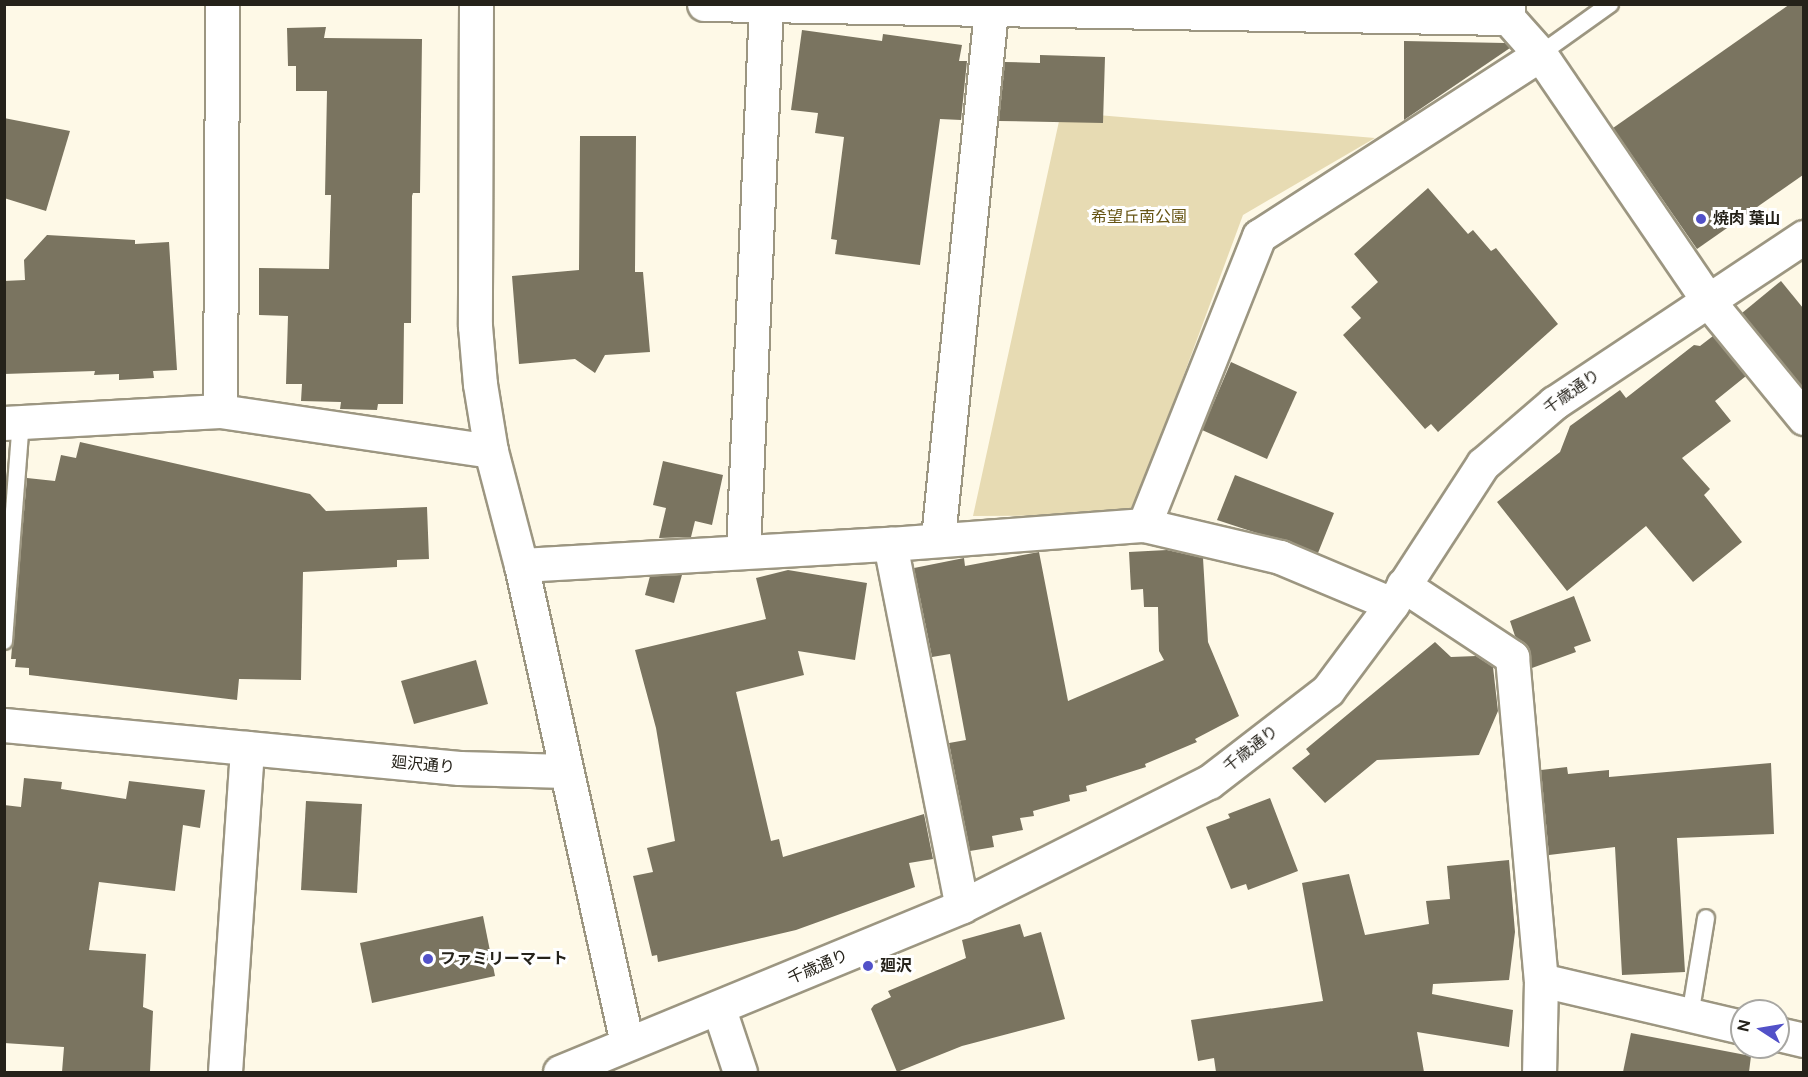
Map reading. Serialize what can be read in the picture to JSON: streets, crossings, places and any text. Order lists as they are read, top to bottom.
{
  "streets": {
    "street": ["千歳通り", "廻沢通り"]
  },
  "parks": ["希望丘南公園"],
  "places": ["焼肉 葉山", "ファミリーマート", "廻沢"],
  "north": "left"
}
